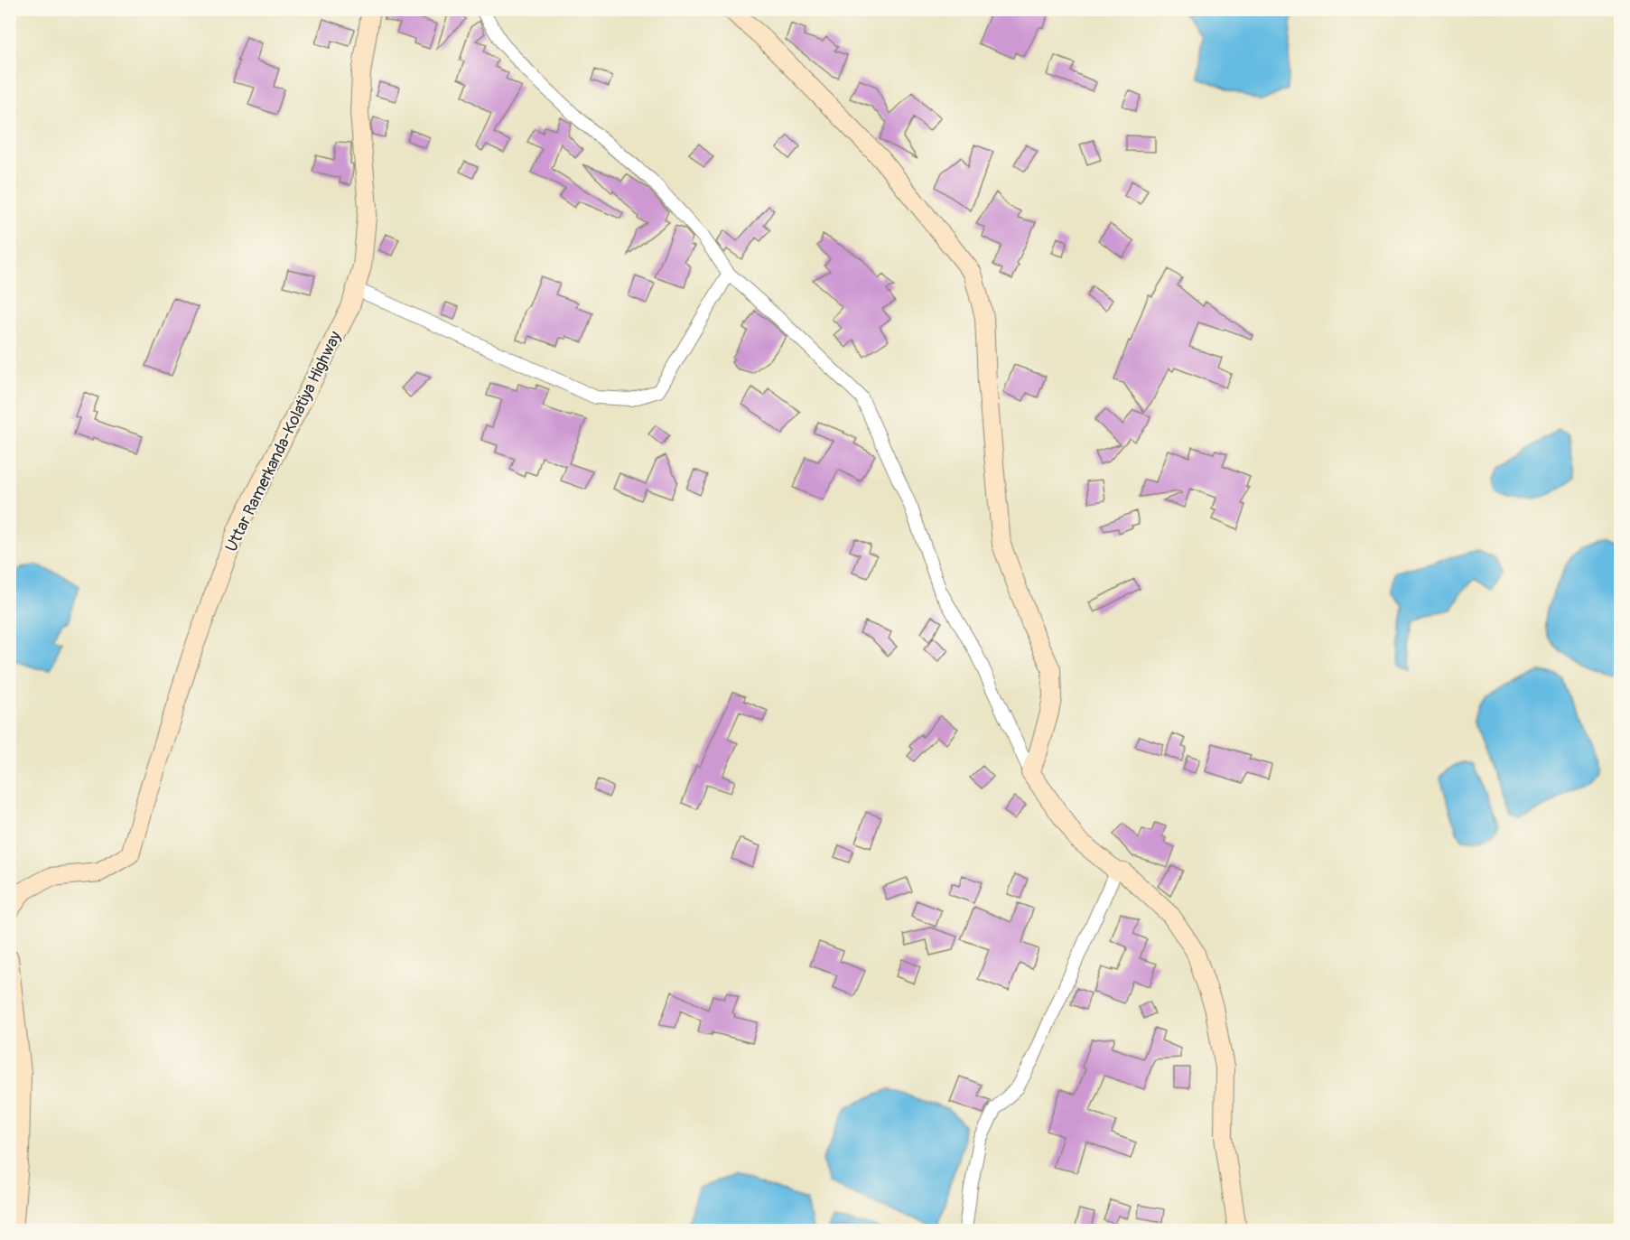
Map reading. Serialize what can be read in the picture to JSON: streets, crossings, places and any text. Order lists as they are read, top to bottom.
{
  "streets": {
    "main road": ["Uttar Ramerkanda-Kolatiya Highway"]
  }
}
